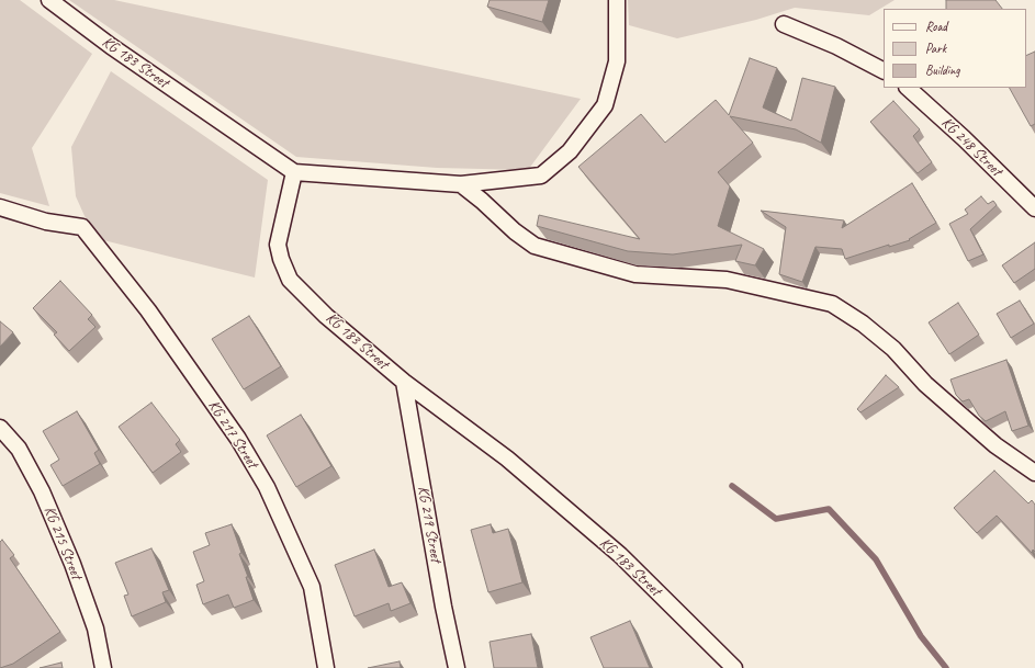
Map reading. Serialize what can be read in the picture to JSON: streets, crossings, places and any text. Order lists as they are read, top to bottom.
{
  "streets": {
    "street": [
      "KG 183 Street",
      "KG 248 Street",
      "KG 217 Street",
      "KG 219 Street",
      "KG 215 Street"
    ]
  },
  "crossings": [
    ["KG 183 Street", "KG 219 Street"]
  ],
  "legend": ["Road", "Park", "Building"]
}
